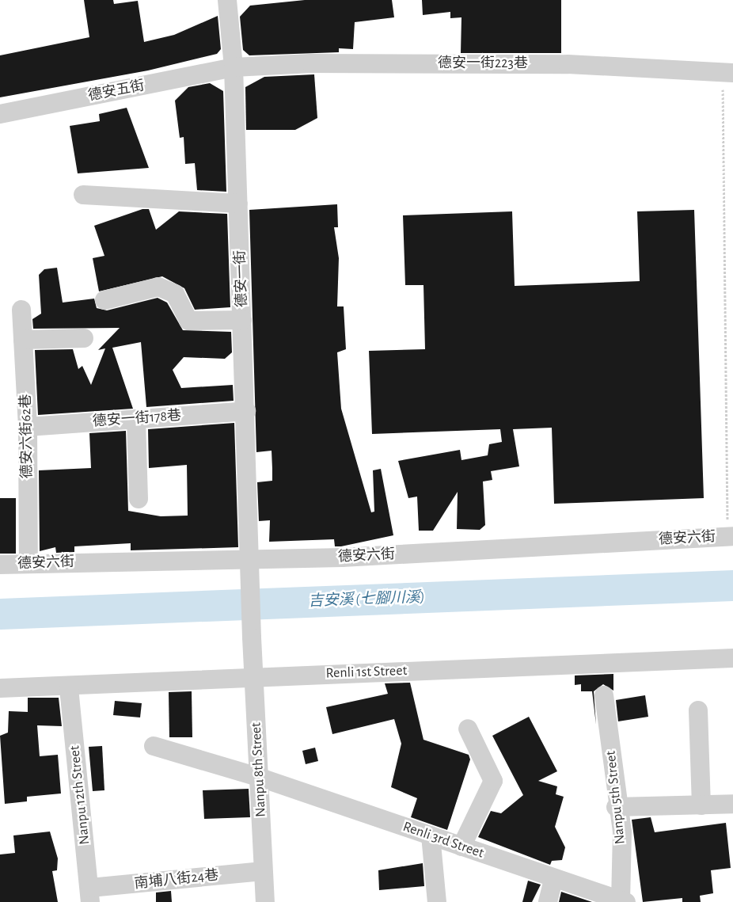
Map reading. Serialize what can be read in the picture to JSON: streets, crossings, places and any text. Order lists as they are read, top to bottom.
{
  "streets": {
    "street": [
      "德安一街223巷",
      "德安五街",
      "德安一街",
      "德安一街178巷",
      "德安六街62巷",
      "德安六街",
      "Renli 1st Street",
      "Nanpu 8th Street",
      "Nanpu 12th Street",
      "Nanpu 5th Street",
      "Renli 3rd Street",
      "南埔八街24巷"
    ]
  },
  "crossings": [
    ["德安一街223巷", "德安五街"],
    ["德安一街223巷", "德安一街"],
    ["德安五街", "德安一街"],
    ["德安一街", "德安一街178巷"],
    ["德安一街", "德安六街"],
    ["德安一街", "Nanpu 8th Street"],
    ["德安一街178巷", "德安六街62巷"],
    ["德安六街62巷", "德安六街"],
    ["Renli 1st Street", "Nanpu 8th Street"],
    ["Renli 1st Street", "Nanpu 12th Street"],
    ["Nanpu 8th Street", "Renli 3rd Street"],
    ["Nanpu 8th Street", "南埔八街24巷"],
    ["Nanpu 12th Street", "南埔八街24巷"],
    ["Nanpu 5th Street", "Renli 3rd Street"]
  ],
  "water": ["吉安溪 (七腳川溪)"]
}
